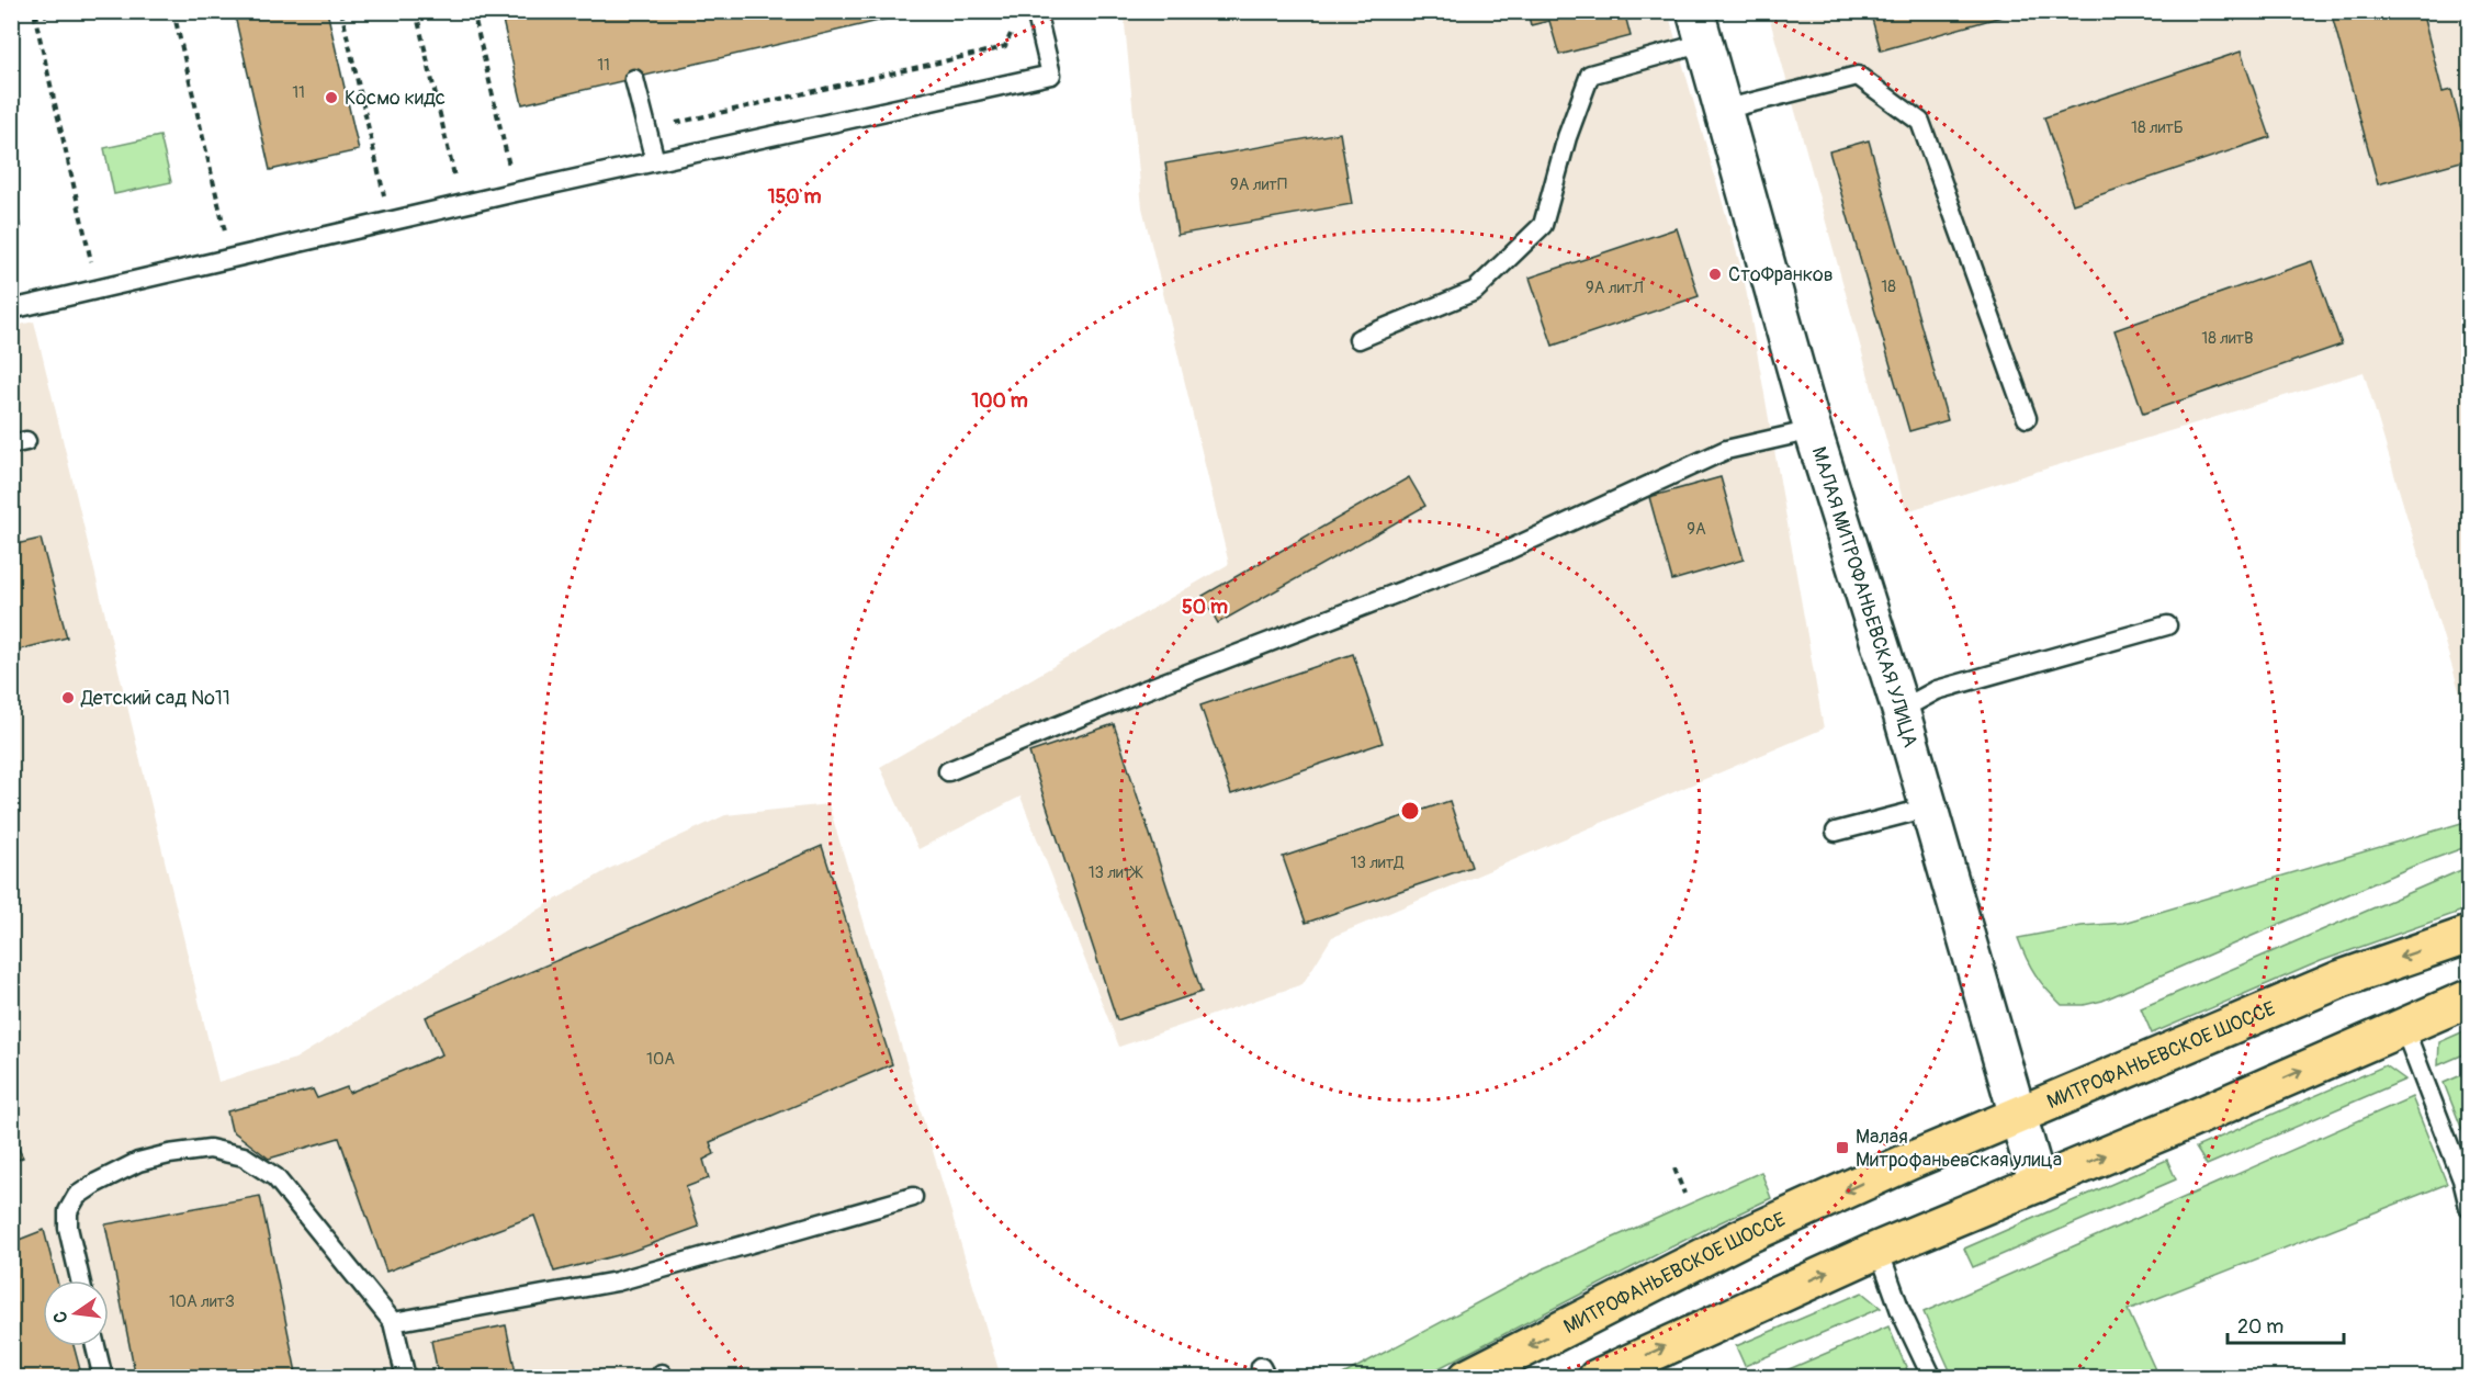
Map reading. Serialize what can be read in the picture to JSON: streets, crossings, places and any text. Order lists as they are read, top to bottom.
{
  "streets": {
    "main road": ["МИТРОФАНЬЕВСКОЕ ШОССЕ"],
    "street": ["МАЛАЯ МИТРОФАНЬЕВСКАЯ УЛИЦА"]
  },
  "crossings": [
    ["МАЛАЯ МИТРОФАНЬЕВСКАЯ УЛИЦА", "МИТРОФАНЬЕВСКОЕ ШОССЕ"]
  ],
  "places": {
    "other": ["Космо кидс", "СтоФранков", "Детский сад №11"],
    "transit": ["Малая Митрофаньевская улица"]
  },
  "house_numbers": [
    "11",
    "11",
    "18 литБ",
    "9А литП",
    "18",
    "9А литЛ",
    "18 литВ",
    "9А",
    "13 литД",
    "13 литЖ",
    "10А",
    "10А литЗ"
  ],
  "scale_bar": "20 m",
  "north": "left",
  "rings": ["150 m", "100 m", "50 m"]
}
